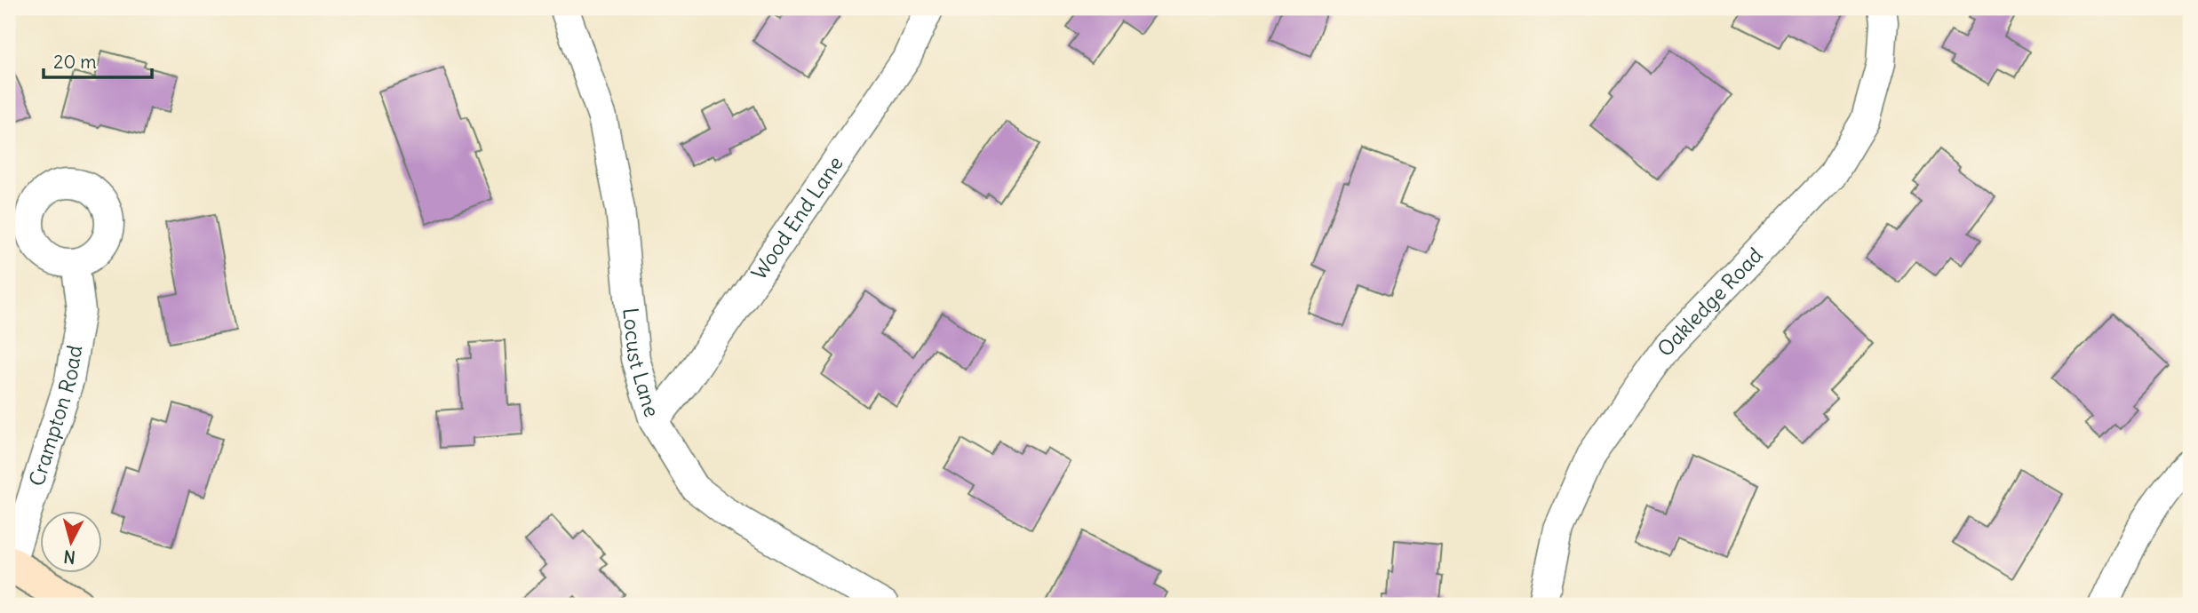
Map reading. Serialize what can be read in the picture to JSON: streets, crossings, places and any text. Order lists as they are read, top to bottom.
{
  "streets": {
    "street": [
      "Wood End Lane",
      "Oakledge Road",
      "Locust Lane",
      "Crampton Road"
    ]
  },
  "crossings": [
    ["Wood End Lane", "Locust Lane"]
  ],
  "scale_bar": "20 m",
  "north": "bottom"
}
